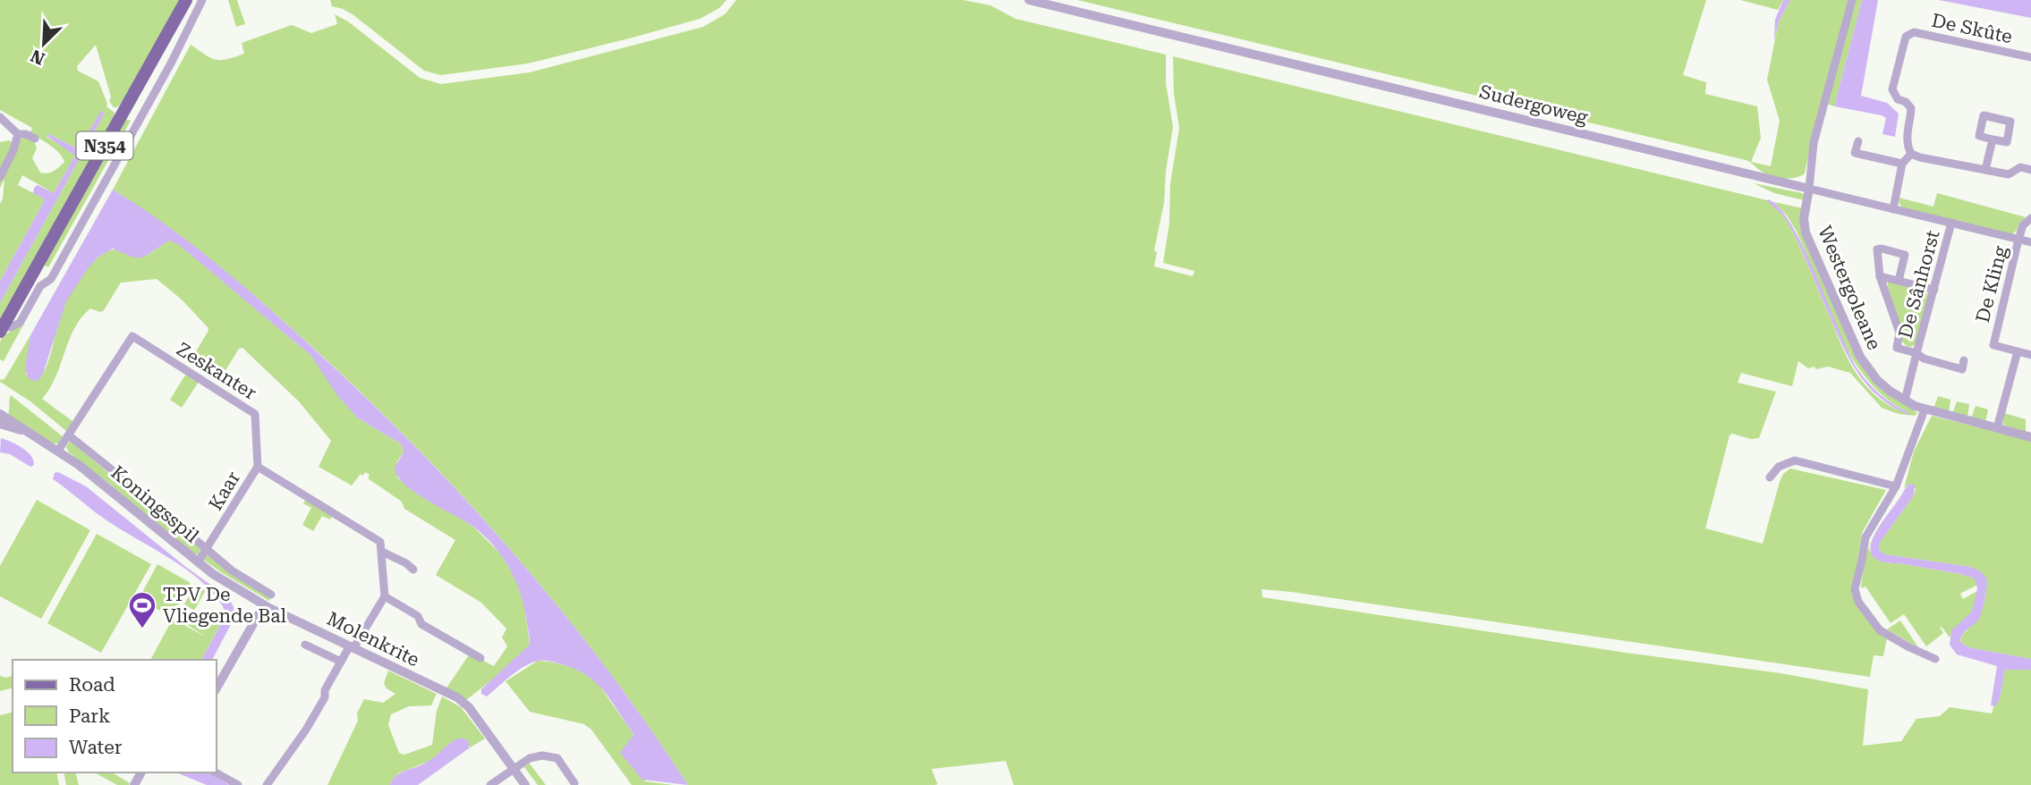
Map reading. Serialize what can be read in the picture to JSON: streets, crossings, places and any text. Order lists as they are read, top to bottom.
{
  "streets": {
    "main road": ["N354"],
    "street": [
      "De Skûte",
      "Sudergoweg",
      "De Sânhorst",
      "De Kling",
      "Westergoleane",
      "Zeskanter",
      "Kaar",
      "Koningsspil",
      "Molenkrite"
    ]
  },
  "crossings": [
    ["Sudergoweg", "De Sânhorst"],
    ["Sudergoweg", "De Kling"],
    ["Sudergoweg", "Westergoleane"],
    ["De Sânhorst", "Westergoleane"],
    ["Zeskanter", "Kaar"],
    ["Zeskanter", "Koningsspil"],
    ["Kaar", "Koningsspil"],
    ["Koningsspil", "Molenkrite"]
  ],
  "places": {
    "sports": ["TPV De Vliegende Bal"]
  },
  "legend": ["Road", "Park", "Water"],
  "north": "bottom left"
}
